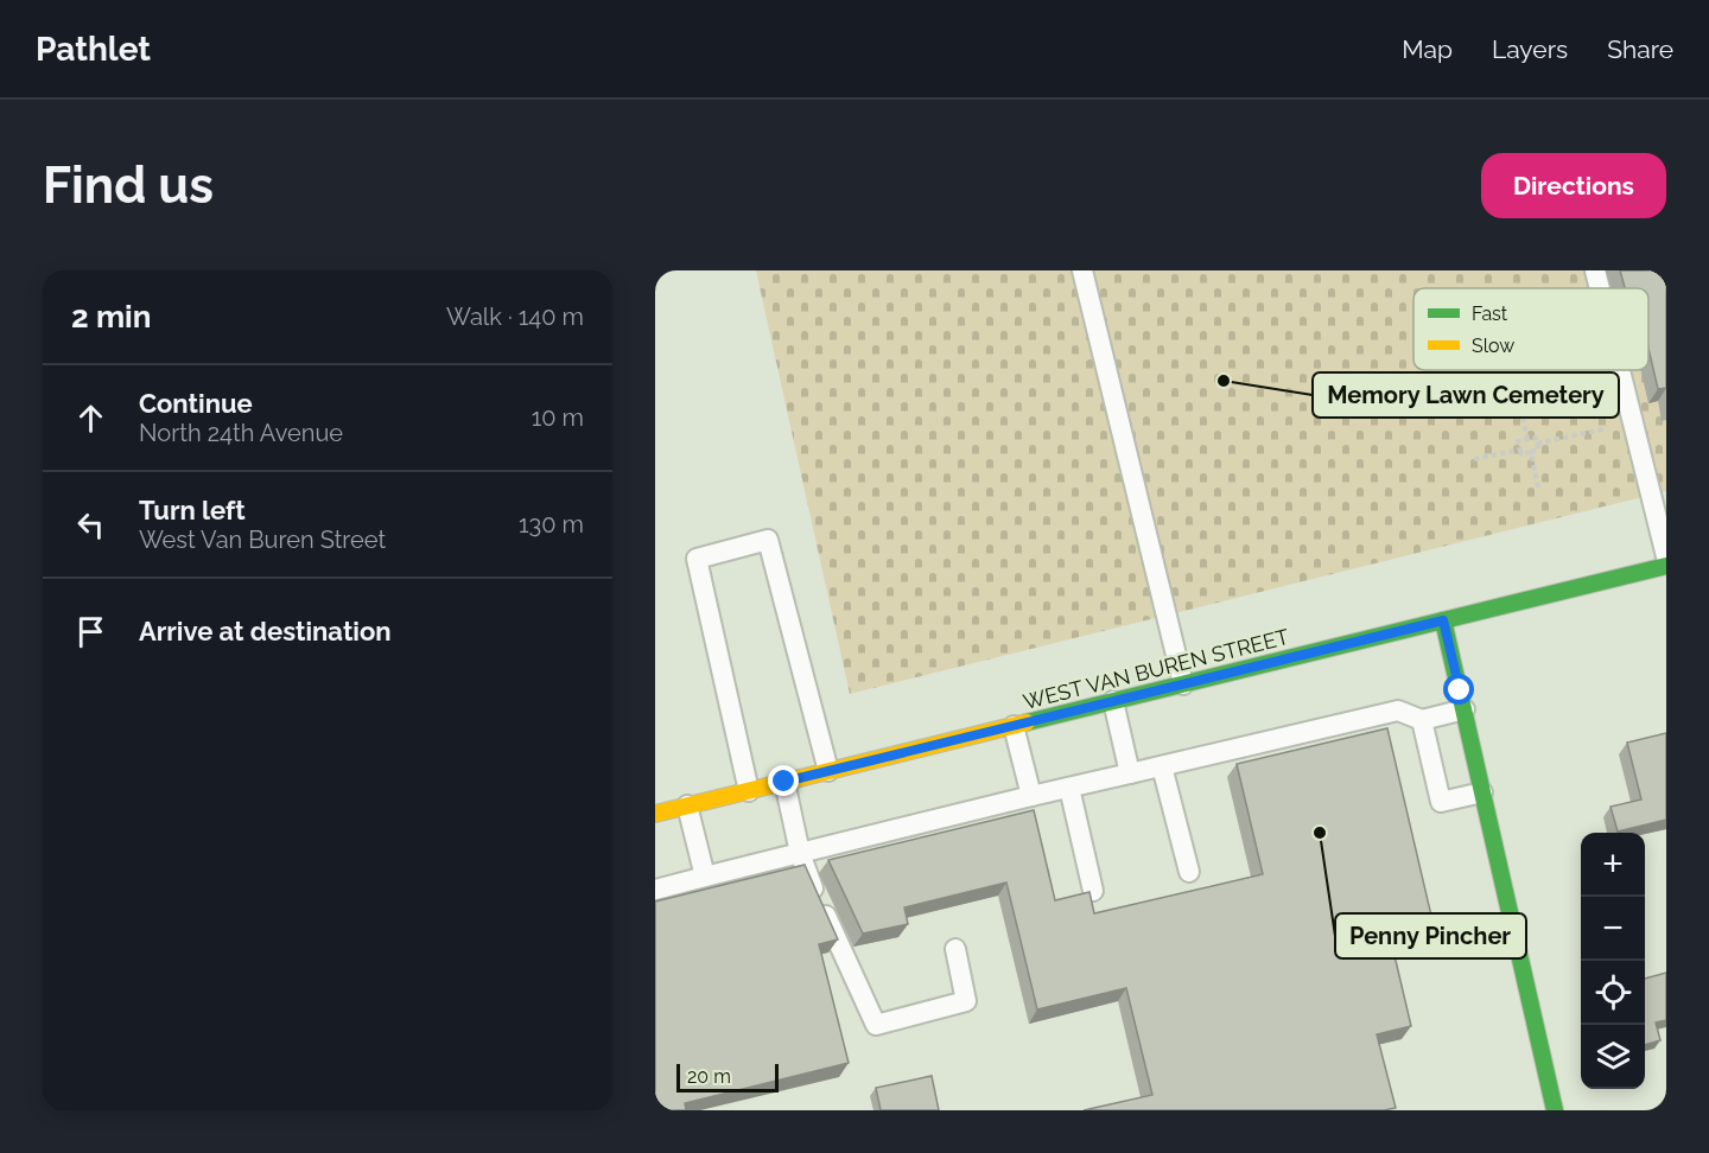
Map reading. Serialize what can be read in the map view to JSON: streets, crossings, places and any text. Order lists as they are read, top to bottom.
{
  "streets": {
    "main road": ["WEST VAN BUREN STREET"]
  },
  "places": ["Memory Lawn Cemetery", "Penny Pincher"],
  "legend": ["Fast", "Slow"],
  "scale_bar": "20 m",
  "page": {
    "header": "Pathlet",
    "nav": ["Map", "Layers", "Share"],
    "buttons": "Directions",
    "title": "Find us",
    "heading": ["2 min", "Walk · 140 m"],
    "list": [
      ["Continue", "North 24th Avenue", "10 m"],
      ["Turn left", "West Van Buren Street", "130 m"],
      "Arrive at destination"
    ],
    "map_buttons": ["+", "−"],
    "scale": "20 m"
  }
}
